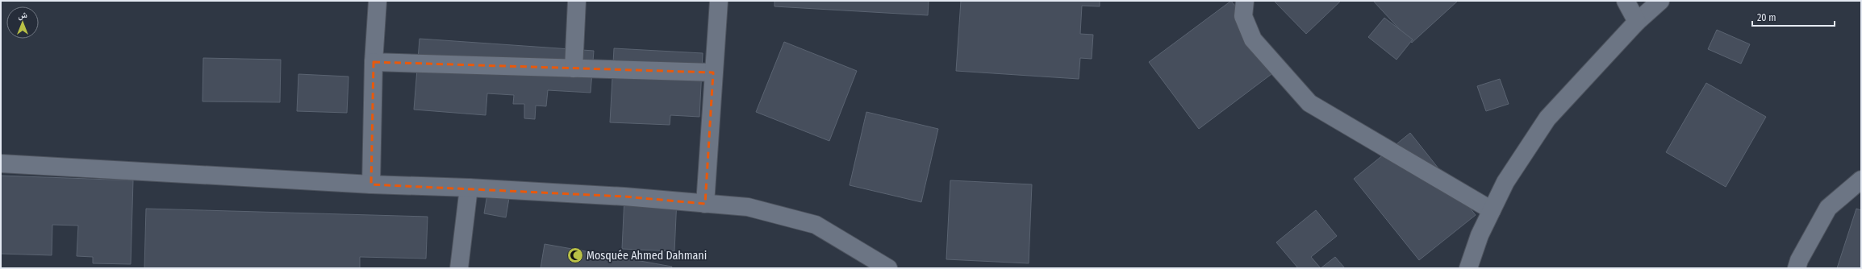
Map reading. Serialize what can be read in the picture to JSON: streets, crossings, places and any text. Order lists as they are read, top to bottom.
{
  "places": {
    "mosque": ["Mosquée Ahmed Dahmani"]
  },
  "scale_bar": "20 m",
  "north": "top"
}
